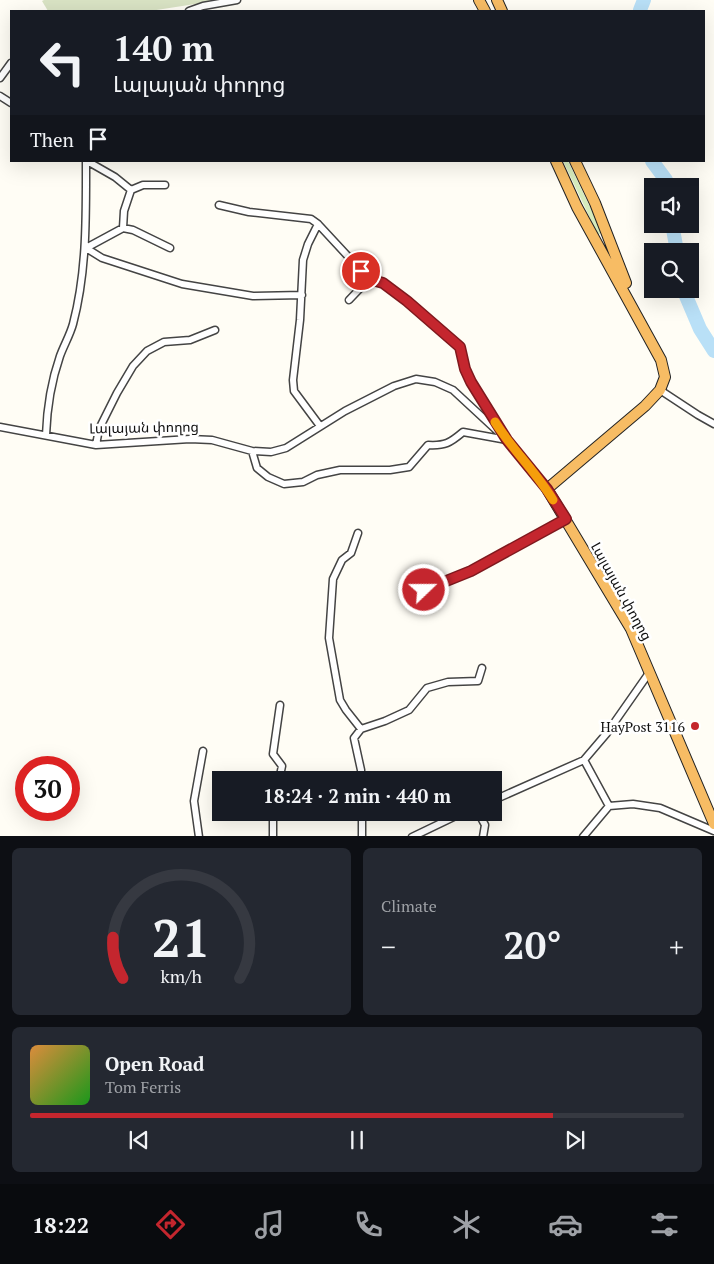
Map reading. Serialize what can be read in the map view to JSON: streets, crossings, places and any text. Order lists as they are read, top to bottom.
{
  "streets": {
    "highway": ["Լալայան փողոց"]
  },
  "places": ["HayPost 3116"],
  "page": {
    "turn": ["140 m", "Լալայան փողոց"],
    "then": "Then",
    "limit": "30",
    "trip": "18:24 · 2 min · 440 m",
    "tile": "Climate",
    "heat": ["−", "20°", "+"],
    "song": ["Open Road", "Tom Ferris"],
    "tabs": "18:22",
    "gauge": ["21", "km/h"]
  }
}
